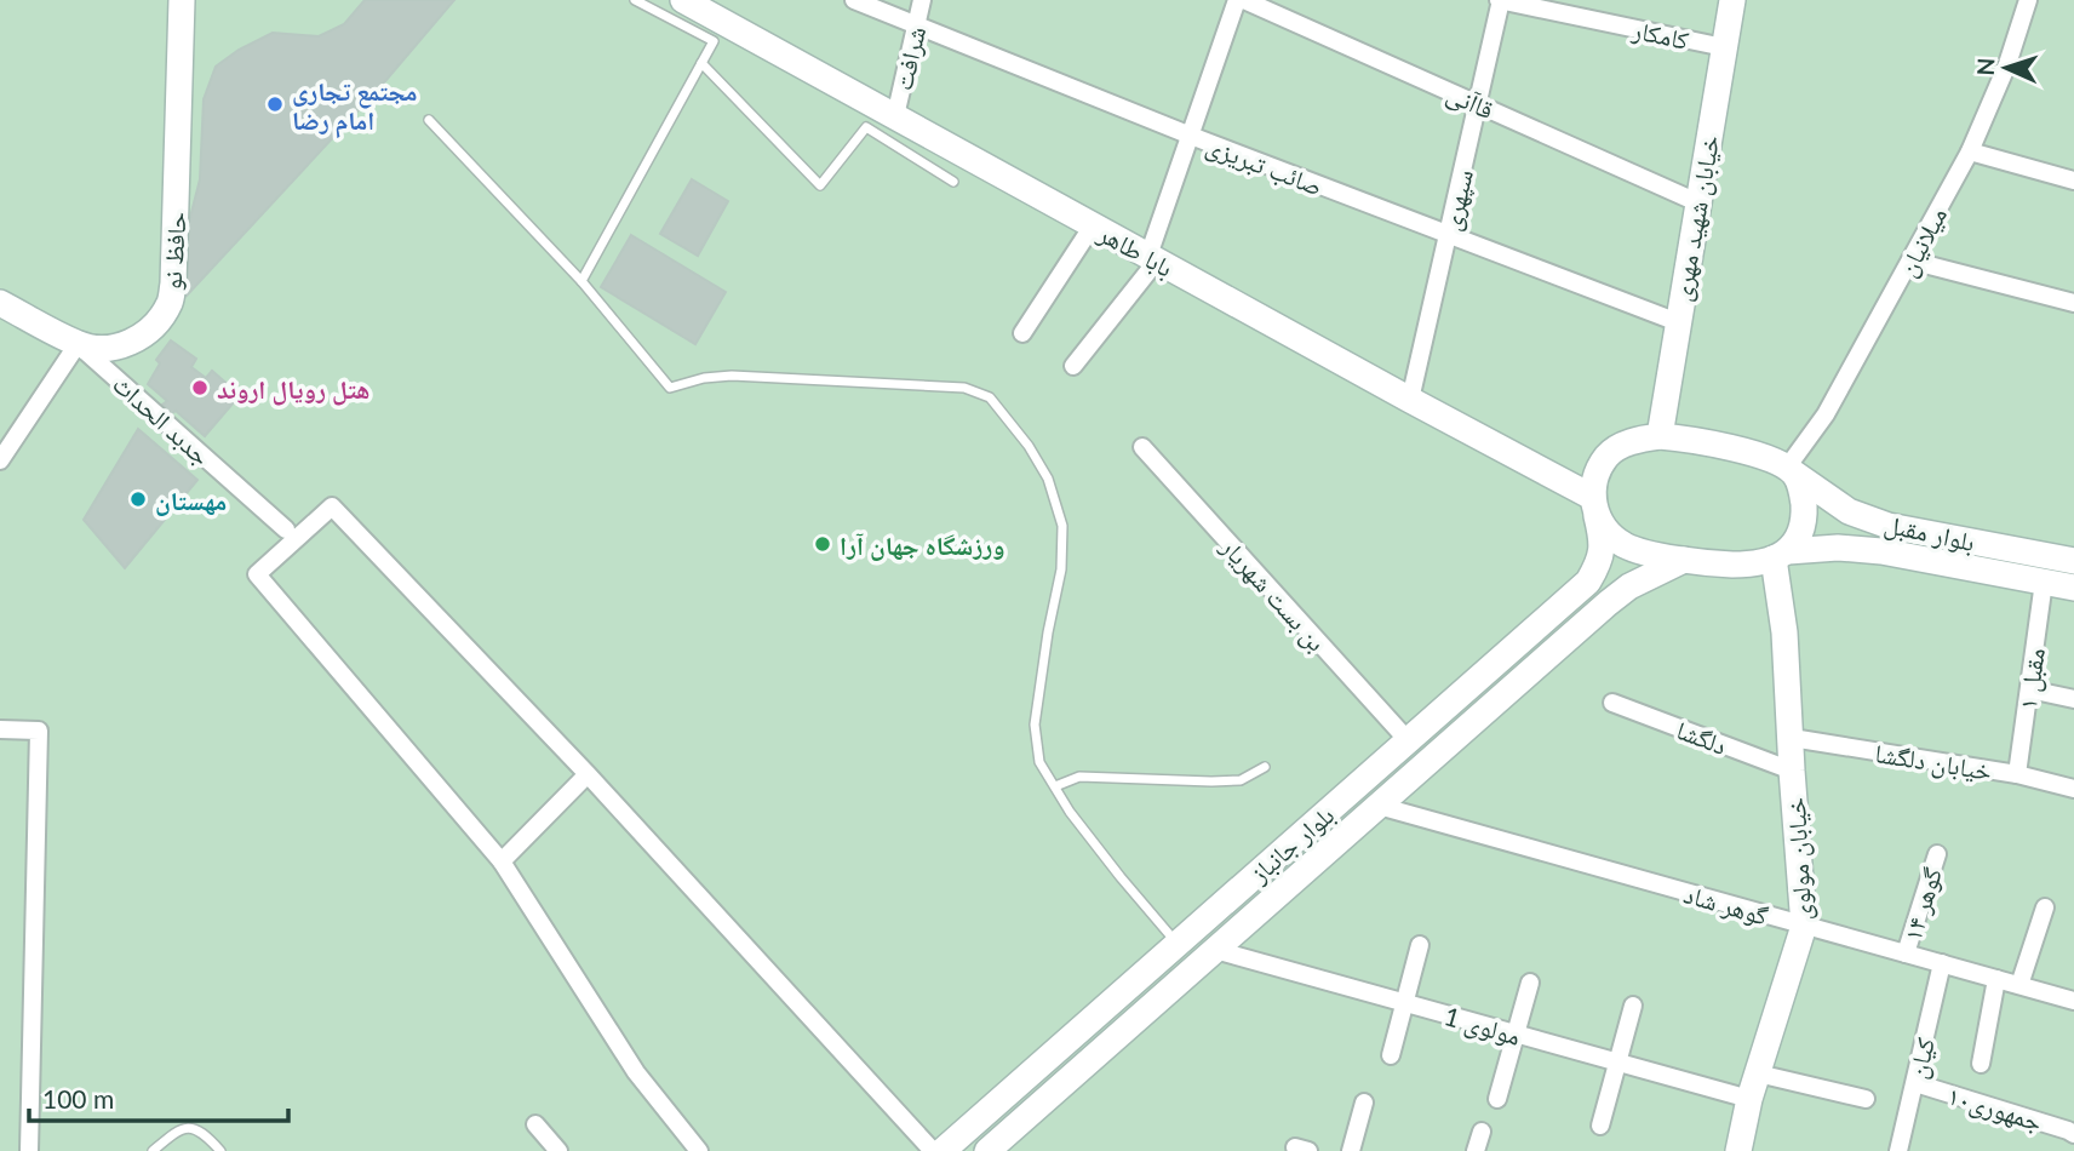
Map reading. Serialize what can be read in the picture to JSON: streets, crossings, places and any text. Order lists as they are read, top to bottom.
{
  "streets": {
    "main road": [
      "خیابان شهید مهری",
      "بابا طاهر",
      "حافظ نو",
      "بلوار مقبل",
      "بلوار جانباز",
      "خیابان مولوی"
    ],
    "street": [
      "کامکار",
      "شرافت",
      "قاآنی",
      "صائب تبریزی",
      "سپهری",
      "میلانیان",
      "جدبد الحداث",
      "بن بست شهریار",
      "مقبل ۱",
      "دلگشا",
      "خیابان دلگشا",
      "گوهر شاد",
      "گوهر ۱۴",
      "مولوی 1",
      "کیان",
      "جمهوری۱۰"
    ]
  },
  "crossings": [
    ["کامکار", "سپهری"],
    ["کامکار", "خیابان شهید مهری"],
    ["شرافت", "صائب تبریزی"],
    ["شرافت", "بابا طاهر"],
    ["قاآنی", "سپهری"],
    ["قاآنی", "خیابان شهید مهری"],
    ["صائب تبریزی", "سپهری"],
    ["صائب تبریزی", "خیابان شهید مهری"],
    ["سپهری", "بابا طاهر"],
    ["خیابان شهید مهری", "میلانیان"],
    ["خیابان شهید مهری", "بابا طاهر"],
    ["خیابان شهید مهری", "بلوار مقبل"],
    ["خیابان شهید مهری", "بلوار جانباز"],
    ["خیابان شهید مهری", "خیابان مولوی"],
    ["میلانیان", "بابا طاهر"],
    ["میلانیان", "بلوار مقبل"],
    ["میلانیان", "بلوار جانباز"],
    ["میلانیان", "خیابان مولوی"],
    ["بابا طاهر", "بلوار مقبل"],
    ["بابا طاهر", "بلوار جانباز"],
    ["بابا طاهر", "خیابان مولوی"],
    ["حافظ نو", "جدبد الحداث"],
    ["بلوار مقبل", "مقبل ۱"],
    ["بلوار مقبل", "بلوار جانباز"],
    ["بلوار مقبل", "خیابان مولوی"],
    ["بن بست شهریار", "بلوار جانباز"],
    ["مقبل ۱", "خیابان دلگشا"],
    ["دلگشا", "خیابان مولوی"],
    ["خیابان دلگشا", "خیابان مولوی"],
    ["بلوار جانباز", "خیابان مولوی"],
    ["بلوار جانباز", "گوهر شاد"],
    ["بلوار جانباز", "مولوی 1"],
    ["خیابان مولوی", "گوهر شاد"],
    ["خیابان مولوی", "مولوی 1"],
    ["گوهر شاد", "گوهر ۱۴"],
    ["گوهر شاد", "کیان"],
    ["کیان", "جمهوری۱۰"]
  ],
  "places": [
    "مجتمع تجاری امام رضا",
    "هتل رویال اروند",
    "مهستان",
    "ورزشگاه جهان آرا"
  ],
  "scale_bar": "100 m",
  "north": "left"
}
